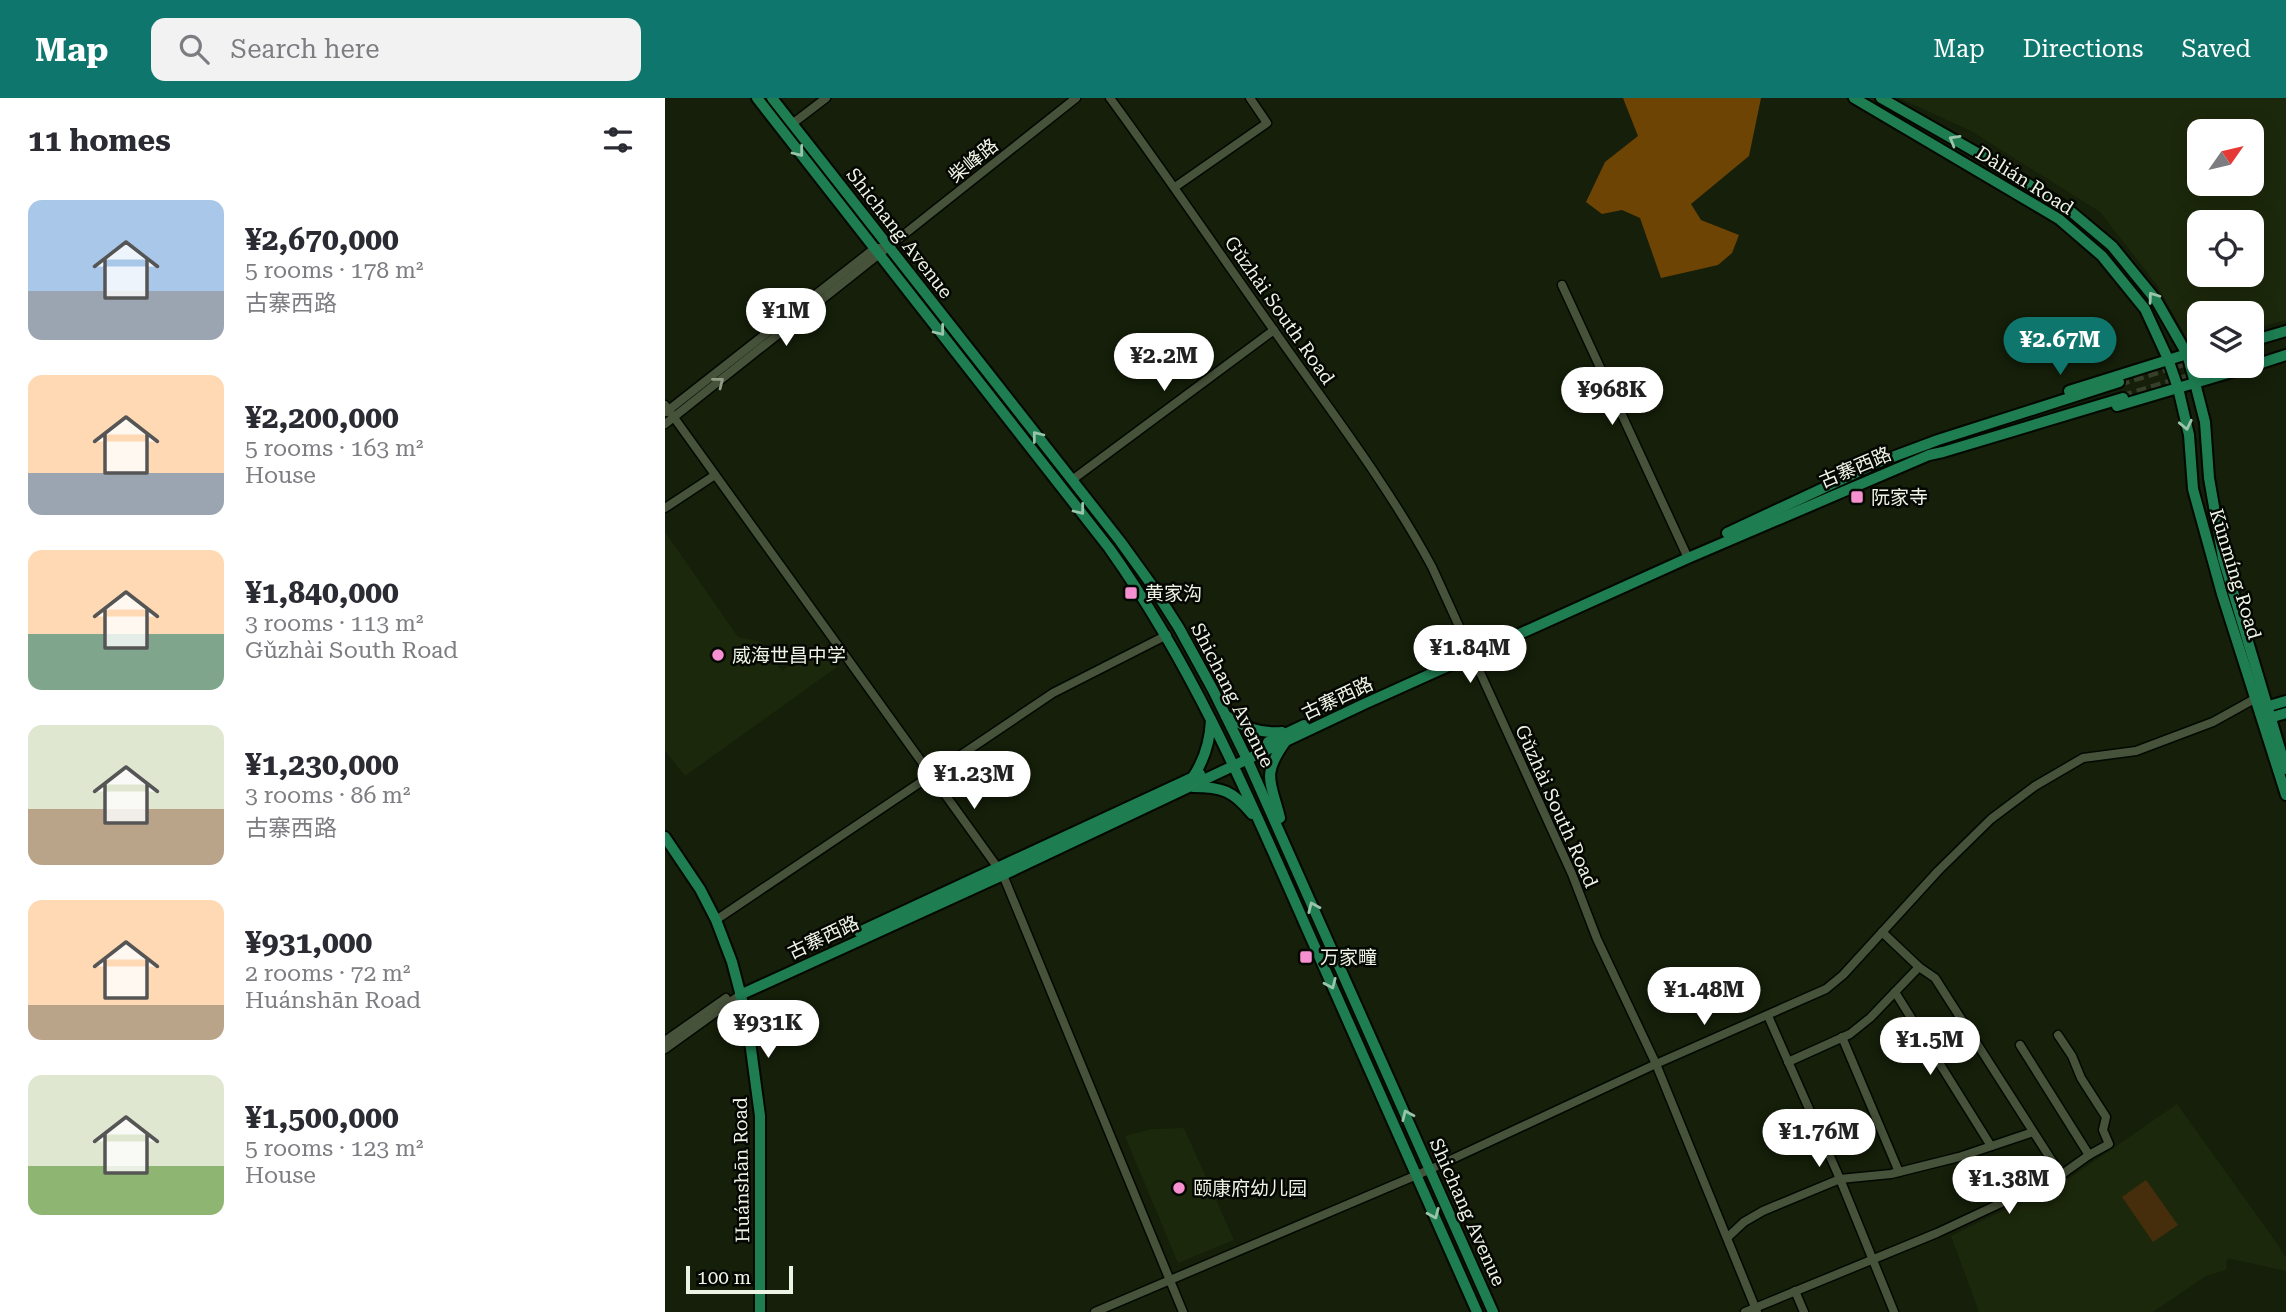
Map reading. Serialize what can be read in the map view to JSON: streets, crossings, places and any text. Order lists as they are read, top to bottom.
{
  "streets": {
    "main road": [
      "Dàlián Road",
      "Shichang Avenue",
      "古寨西路",
      "Kūnmíng Road",
      "Huánshān Road"
    ],
    "street": ["柴峰路", "Gǔzhài South Road"]
  },
  "crossings": [
    ["柴峰路", "Shichang Avenue"],
    ["Dàlián Road", "Kūnmíng Road"],
    ["Shichang Avenue", "古寨西路"],
    ["Gǔzhài South Road", "古寨西路"],
    ["古寨西路", "Huánshān Road"]
  ],
  "places": {
    "transit": ["阮家寺", "黄家沟", "万家疃"],
    "other": ["威海世昌中学", "颐康府幼儿园"]
  },
  "scale_bar": "100 m",
  "north": "top right",
  "page": {
    "header": "Map",
    "search": "Search here",
    "nav": ["Map", "Directions", "Saved"],
    "heading": "11 homes",
    "list": [
      {
        "name": "¥2,670,000",
        "note": "5 rooms · 178 m² · 古寨西路"
      },
      {
        "name": "¥2,200,000",
        "note": "5 rooms · 163 m² · House"
      },
      {
        "name": "¥1,840,000",
        "note": "3 rooms · 113 m² · Gǔzhài South Road"
      },
      {
        "name": "¥1,230,000",
        "note": "3 rooms · 86 m² · 古寨西路"
      },
      {
        "name": "¥931,000",
        "note": "2 rooms · 72 m² · Huánshān Road"
      },
      {
        "name": "¥1,500,000",
        "note": "5 rooms · 123 m² · House"
      }
    ],
    "price": [
      "¥1M",
      "¥2.67M",
      "¥2.2M",
      "¥968K",
      "¥1.84M",
      "¥1.23M",
      "¥1.48M",
      "¥931K",
      "¥1.5M",
      "¥1.76M",
      "¥1.38M"
    ],
    "scale": "100 m"
  }
}
